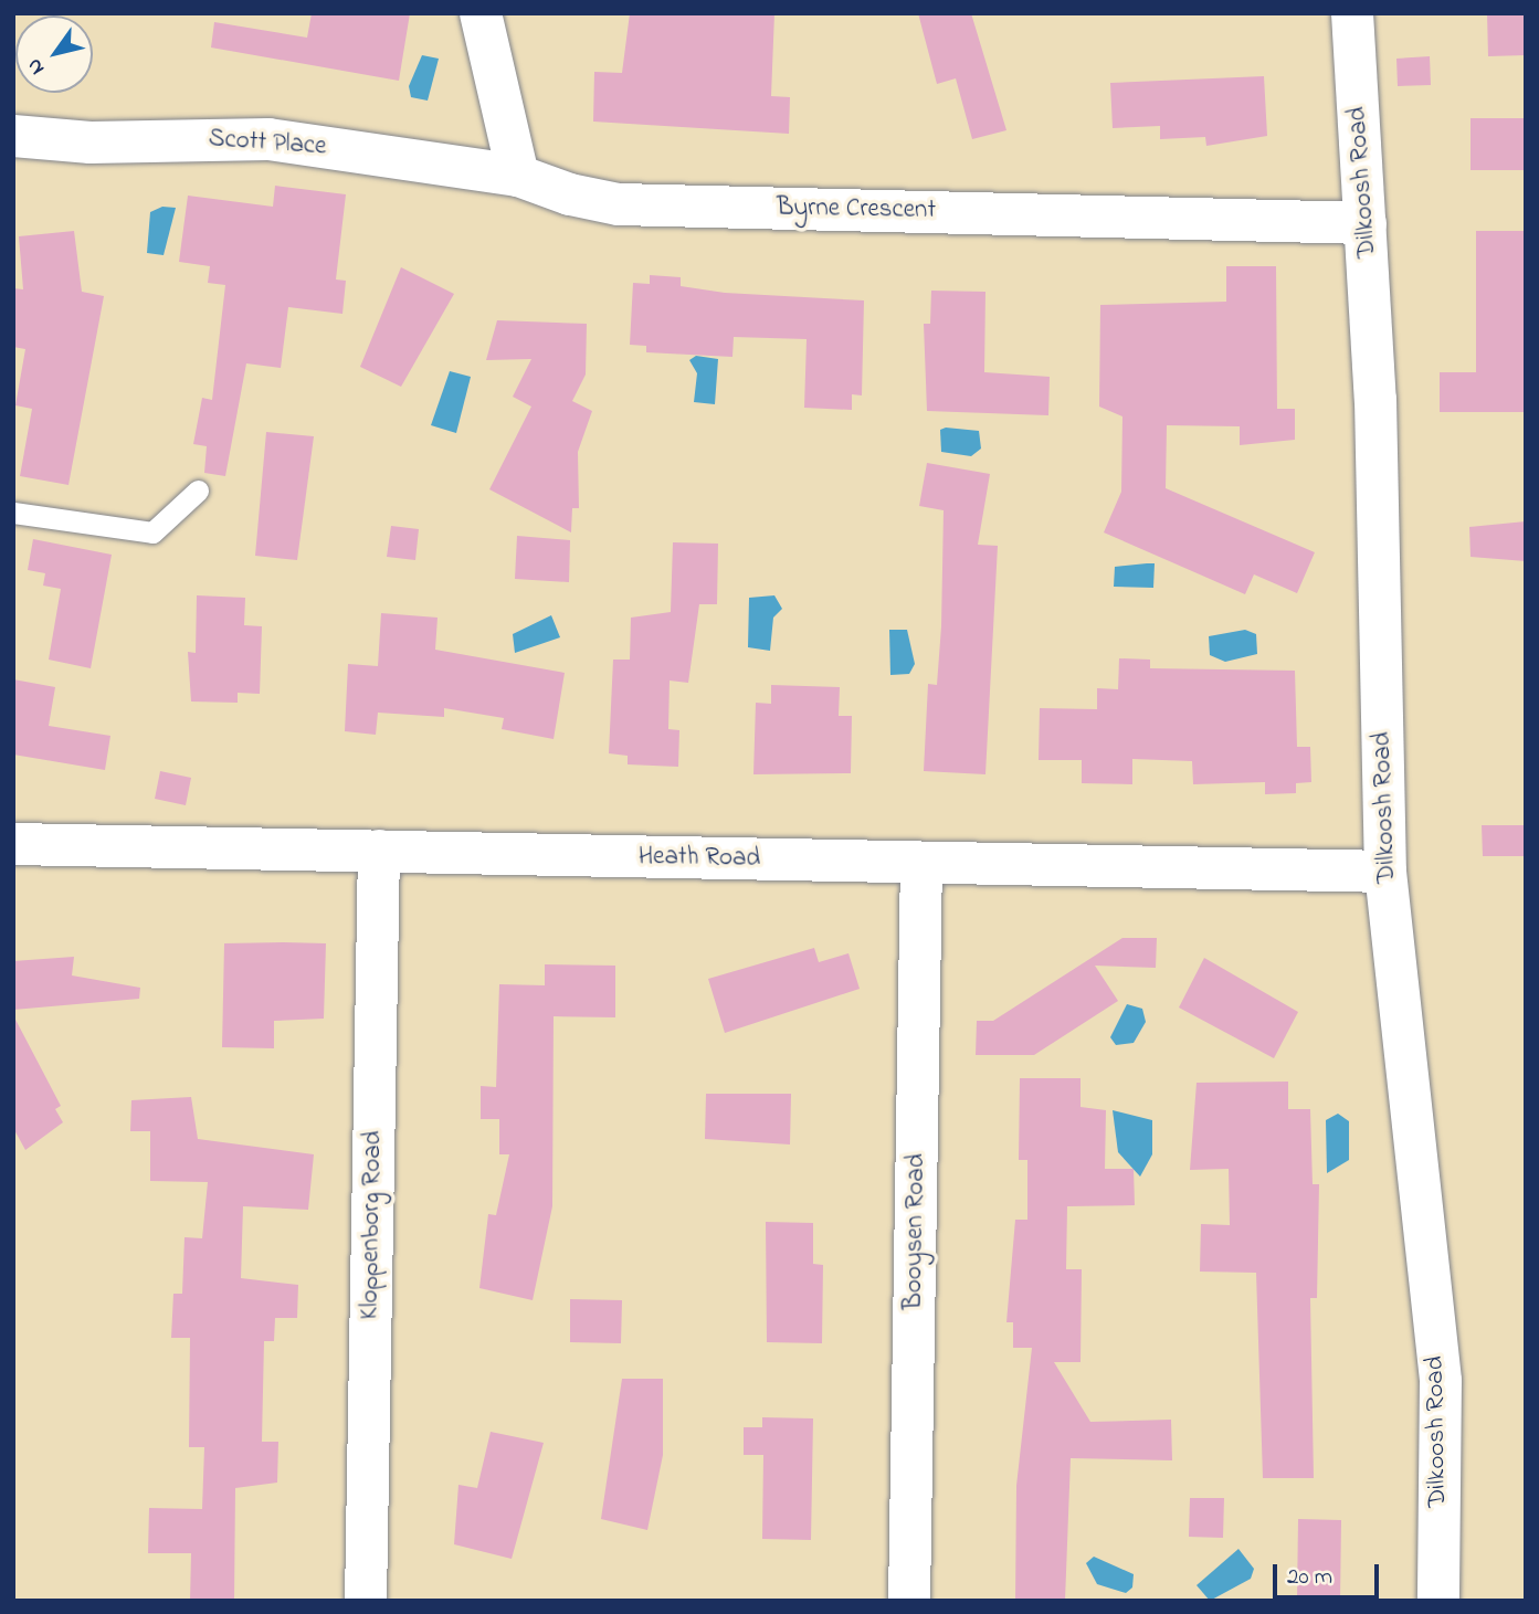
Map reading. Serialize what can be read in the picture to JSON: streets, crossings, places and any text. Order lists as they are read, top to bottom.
{
  "streets": {
    "street": [
      "Scott Place",
      "Dilkoosh Road",
      "Byrne Crescent",
      "Heath Road",
      "Kloppenborg Road",
      "Booysen Road"
    ]
  },
  "crossings": [
    ["Scott Place", "Byrne Crescent"],
    ["Dilkoosh Road", "Byrne Crescent"],
    ["Dilkoosh Road", "Heath Road"],
    ["Heath Road", "Kloppenborg Road"],
    ["Heath Road", "Booysen Road"]
  ],
  "scale_bar": "20 m",
  "north": "bottom left"
}
